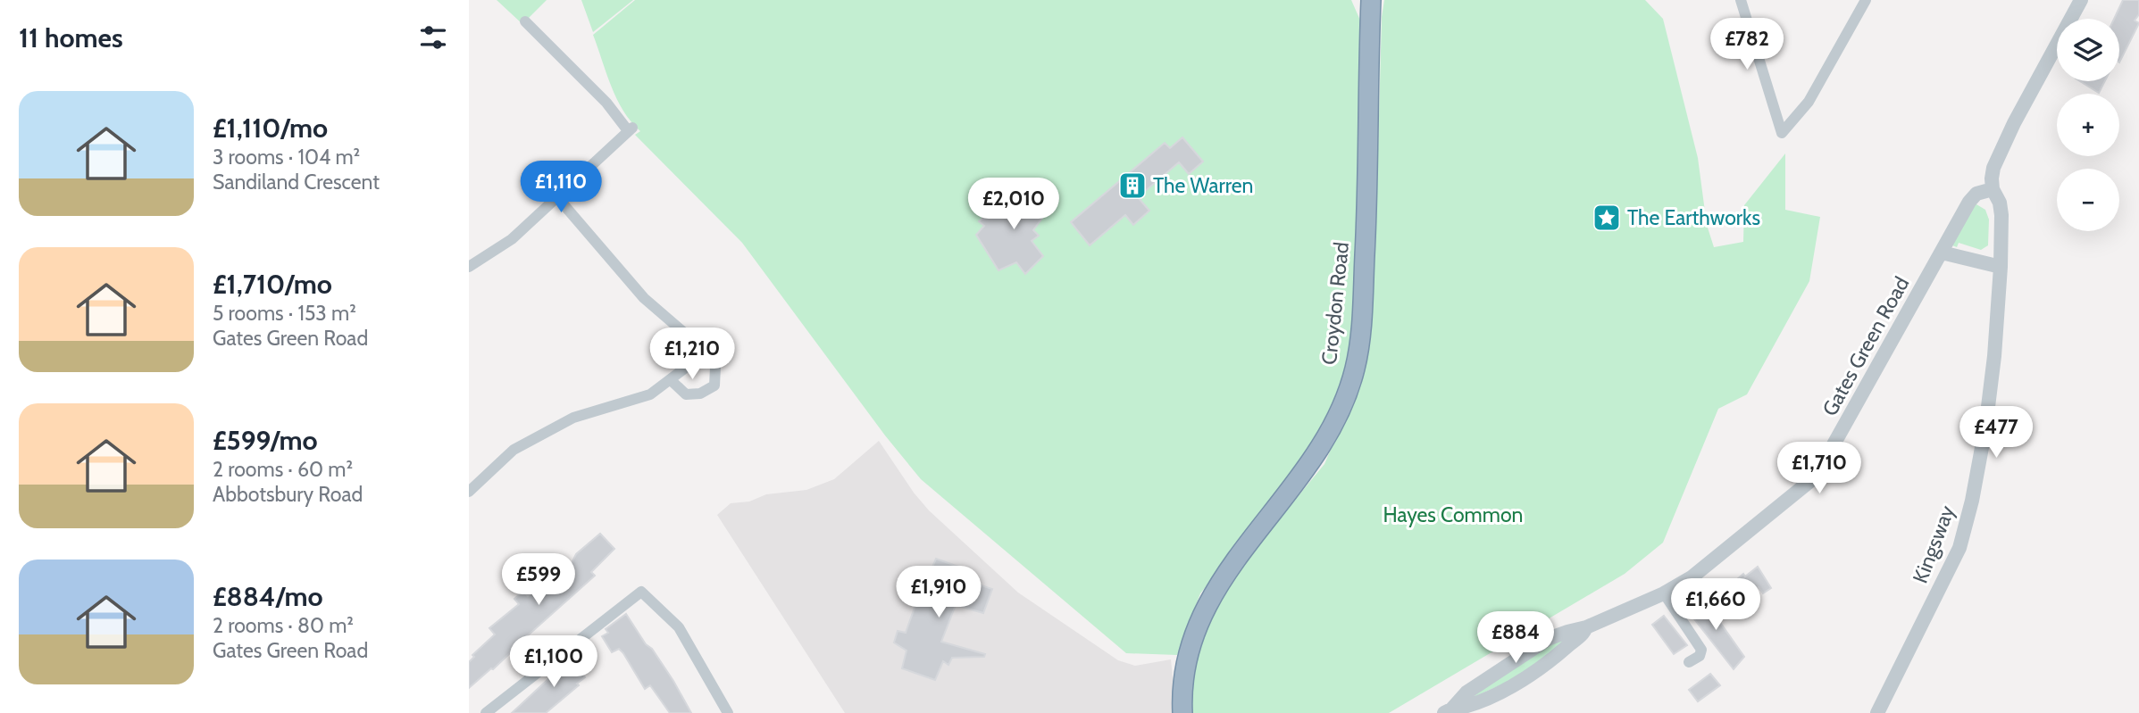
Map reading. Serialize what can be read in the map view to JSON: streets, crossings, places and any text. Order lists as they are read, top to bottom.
{
  "streets": {
    "highway": ["Croydon Road"],
    "street": ["Gates Green Road", "Kingsway"]
  },
  "crossings": [
    ["Gates Green Road", "Kingsway"]
  ],
  "parks": ["Hayes Common"],
  "places": {
    "building": ["The Warren"],
    "place": ["The Earthworks"]
  },
  "page": {
    "heading": "11 homes",
    "price": [
      "£782",
      "£1,110",
      "£2,010",
      "£1,210",
      "£477",
      "£1,710",
      "£599",
      "£1,910",
      "£1,660",
      "£884",
      "£1,100"
    ],
    "map_buttons": ["+", "−"],
    "list": [
      {
        "name": "£1,110/mo",
        "note": "3 rooms · 104 m² · Sandiland Crescent"
      },
      {
        "name": "£1,710/mo",
        "note": "5 rooms · 153 m² · Gates Green Road"
      },
      {
        "name": "£599/mo",
        "note": "2 rooms · 60 m² · Abbotsbury Road"
      },
      {
        "name": "£884/mo",
        "note": "2 rooms · 80 m² · Gates Green Road"
      }
    ]
  }
}
